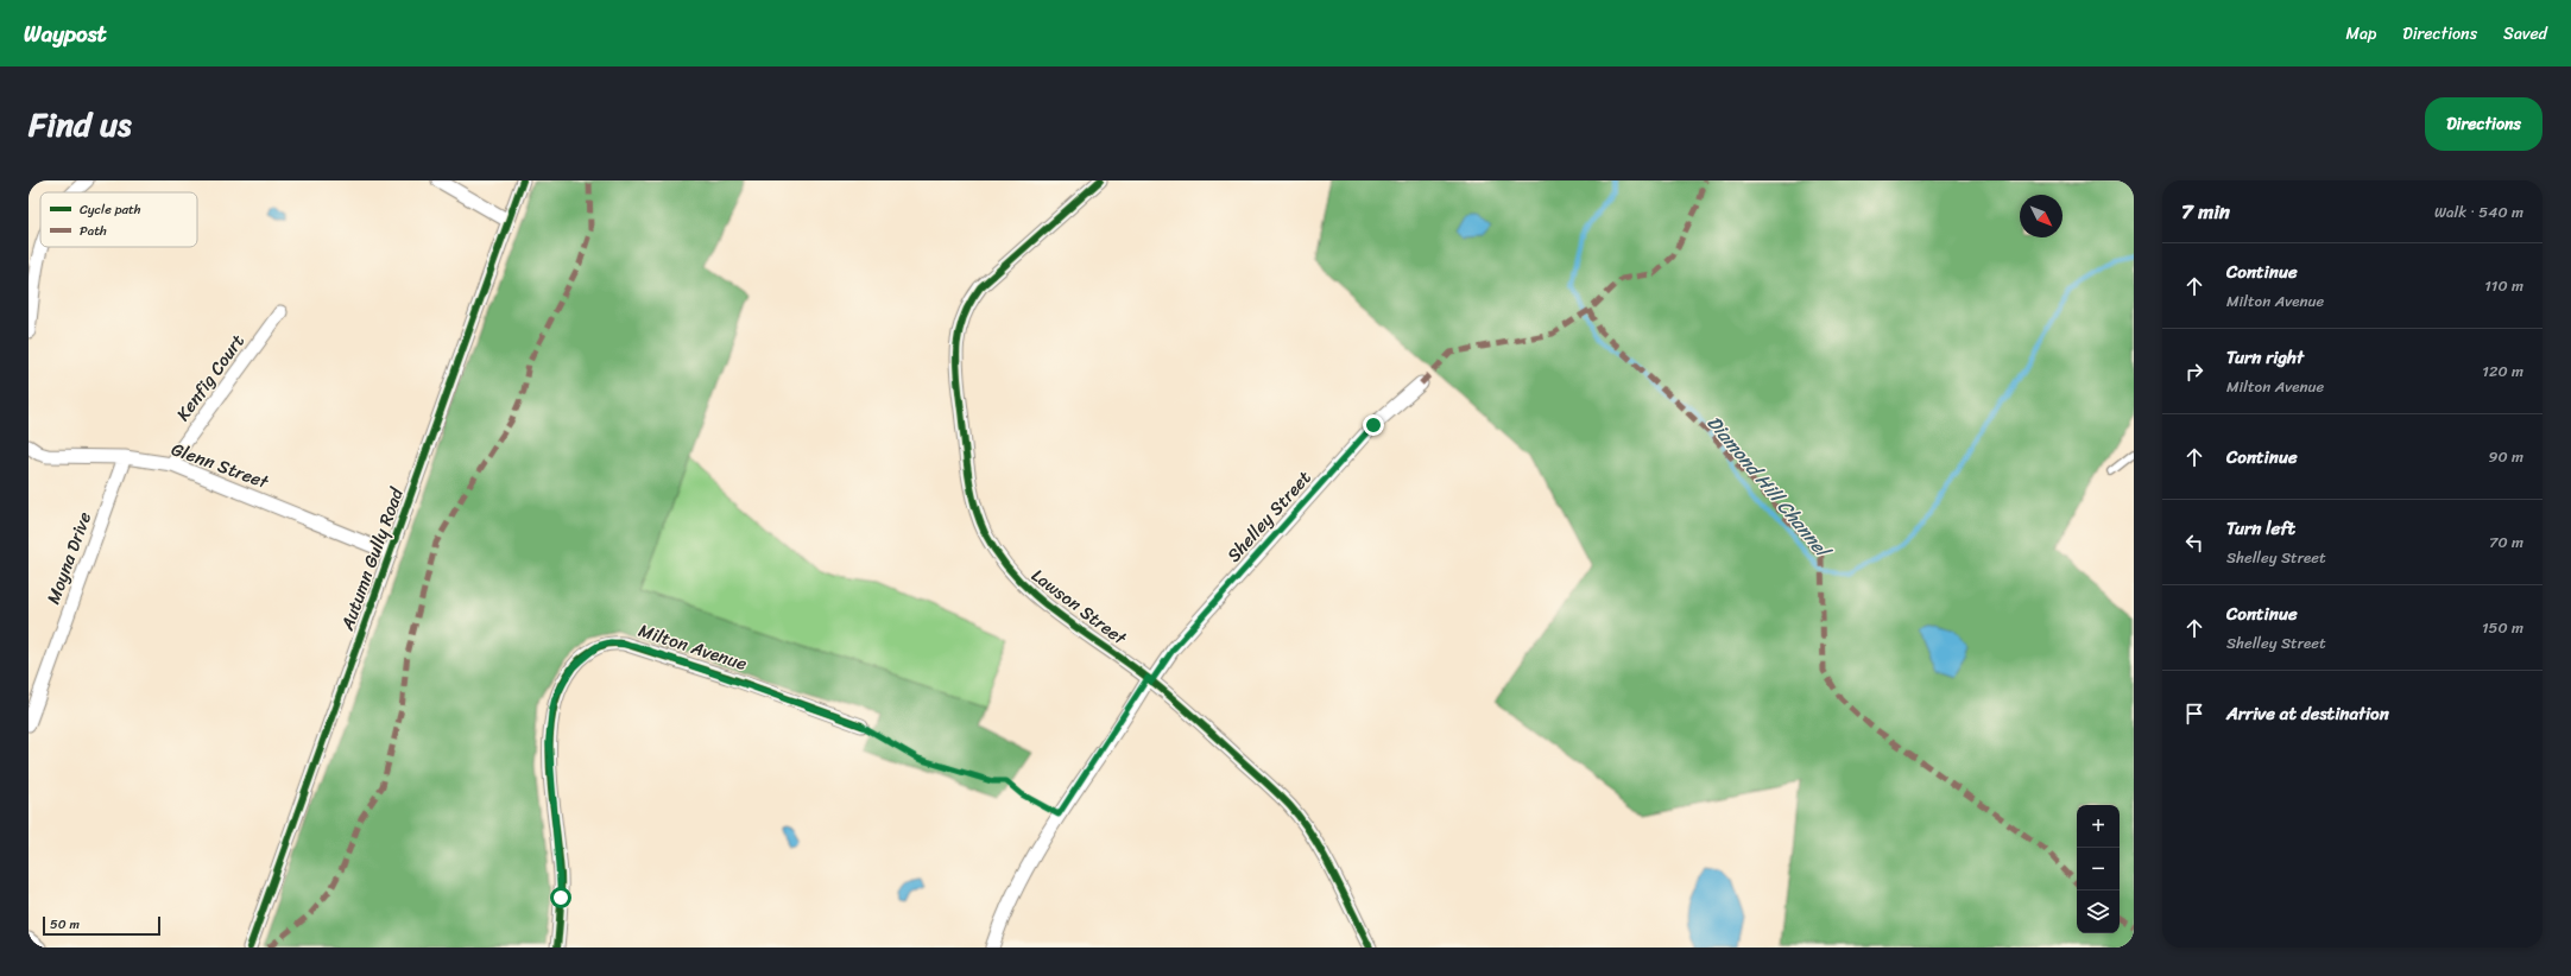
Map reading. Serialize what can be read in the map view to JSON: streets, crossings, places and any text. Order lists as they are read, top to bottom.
{
  "streets": {
    "street": [
      "Kenfig Court",
      "Glenn Street",
      "Shelley Street",
      "Moyna Drive",
      "Autumn Gully Road",
      "Lawson Street",
      "Milton Avenue"
    ]
  },
  "crossings": [
    ["Kenfig Court", "Glenn Street"],
    ["Glenn Street", "Moyna Drive"],
    ["Glenn Street", "Autumn Gully Road"],
    ["Shelley Street", "Lawson Street"]
  ],
  "water": ["Diamond Hill Channel"],
  "legend": ["Cycle path", "Path"],
  "scale_bar": "50 m",
  "north": "bottom right",
  "page": {
    "header": "Waypost",
    "nav": ["Map", "Directions", "Saved"],
    "title": "Find us",
    "buttons": "Directions",
    "heading": ["7 min", "Walk · 540 m"],
    "list": [
      ["Continue", "Milton Avenue", "110 m"],
      ["Turn right", "Milton Avenue", "120 m"],
      ["Continue", "90 m"],
      ["Turn left", "Shelley Street", "70 m"],
      ["Continue", "Shelley Street", "150 m"],
      "Arrive at destination"
    ],
    "map_buttons": ["+", "−"],
    "scale": "50 m"
  }
}
